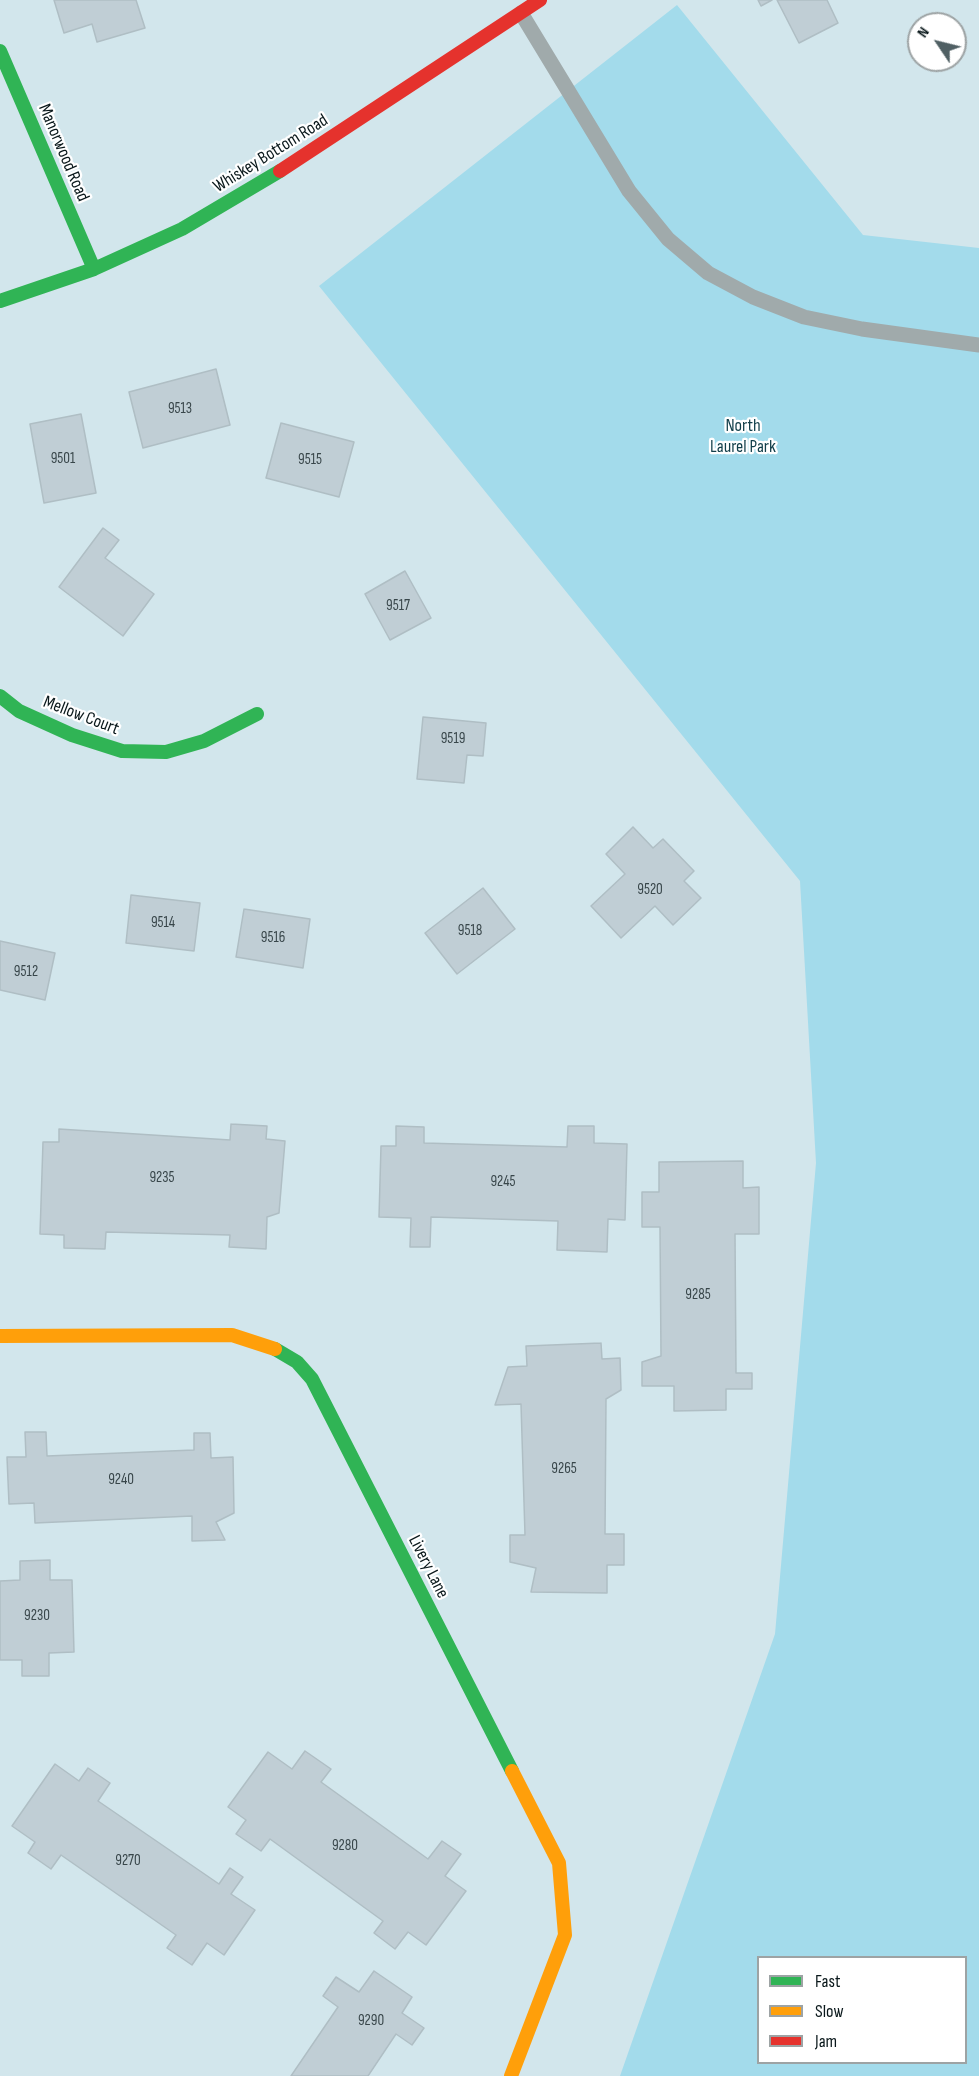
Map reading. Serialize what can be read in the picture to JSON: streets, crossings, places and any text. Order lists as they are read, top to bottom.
{
  "streets": {
    "street": [
      "Manorwood Road",
      "Whiskey Bottom Road",
      "Mellow Court",
      "Livery Lane"
    ]
  },
  "crossings": [
    ["Manorwood Road", "Whiskey Bottom Road"]
  ],
  "parks": ["North Laurel Park"],
  "house_numbers": [
    "9513",
    "9501",
    "9515",
    "9517",
    "9519",
    "9520",
    "9514",
    "9518",
    "9516",
    "9512",
    "9235",
    "9245",
    "9285",
    "9265",
    "9240",
    "9230",
    "9280",
    "9270",
    "9290"
  ],
  "legend": ["Fast", "Slow", "Jam"],
  "north": "top left"
}
